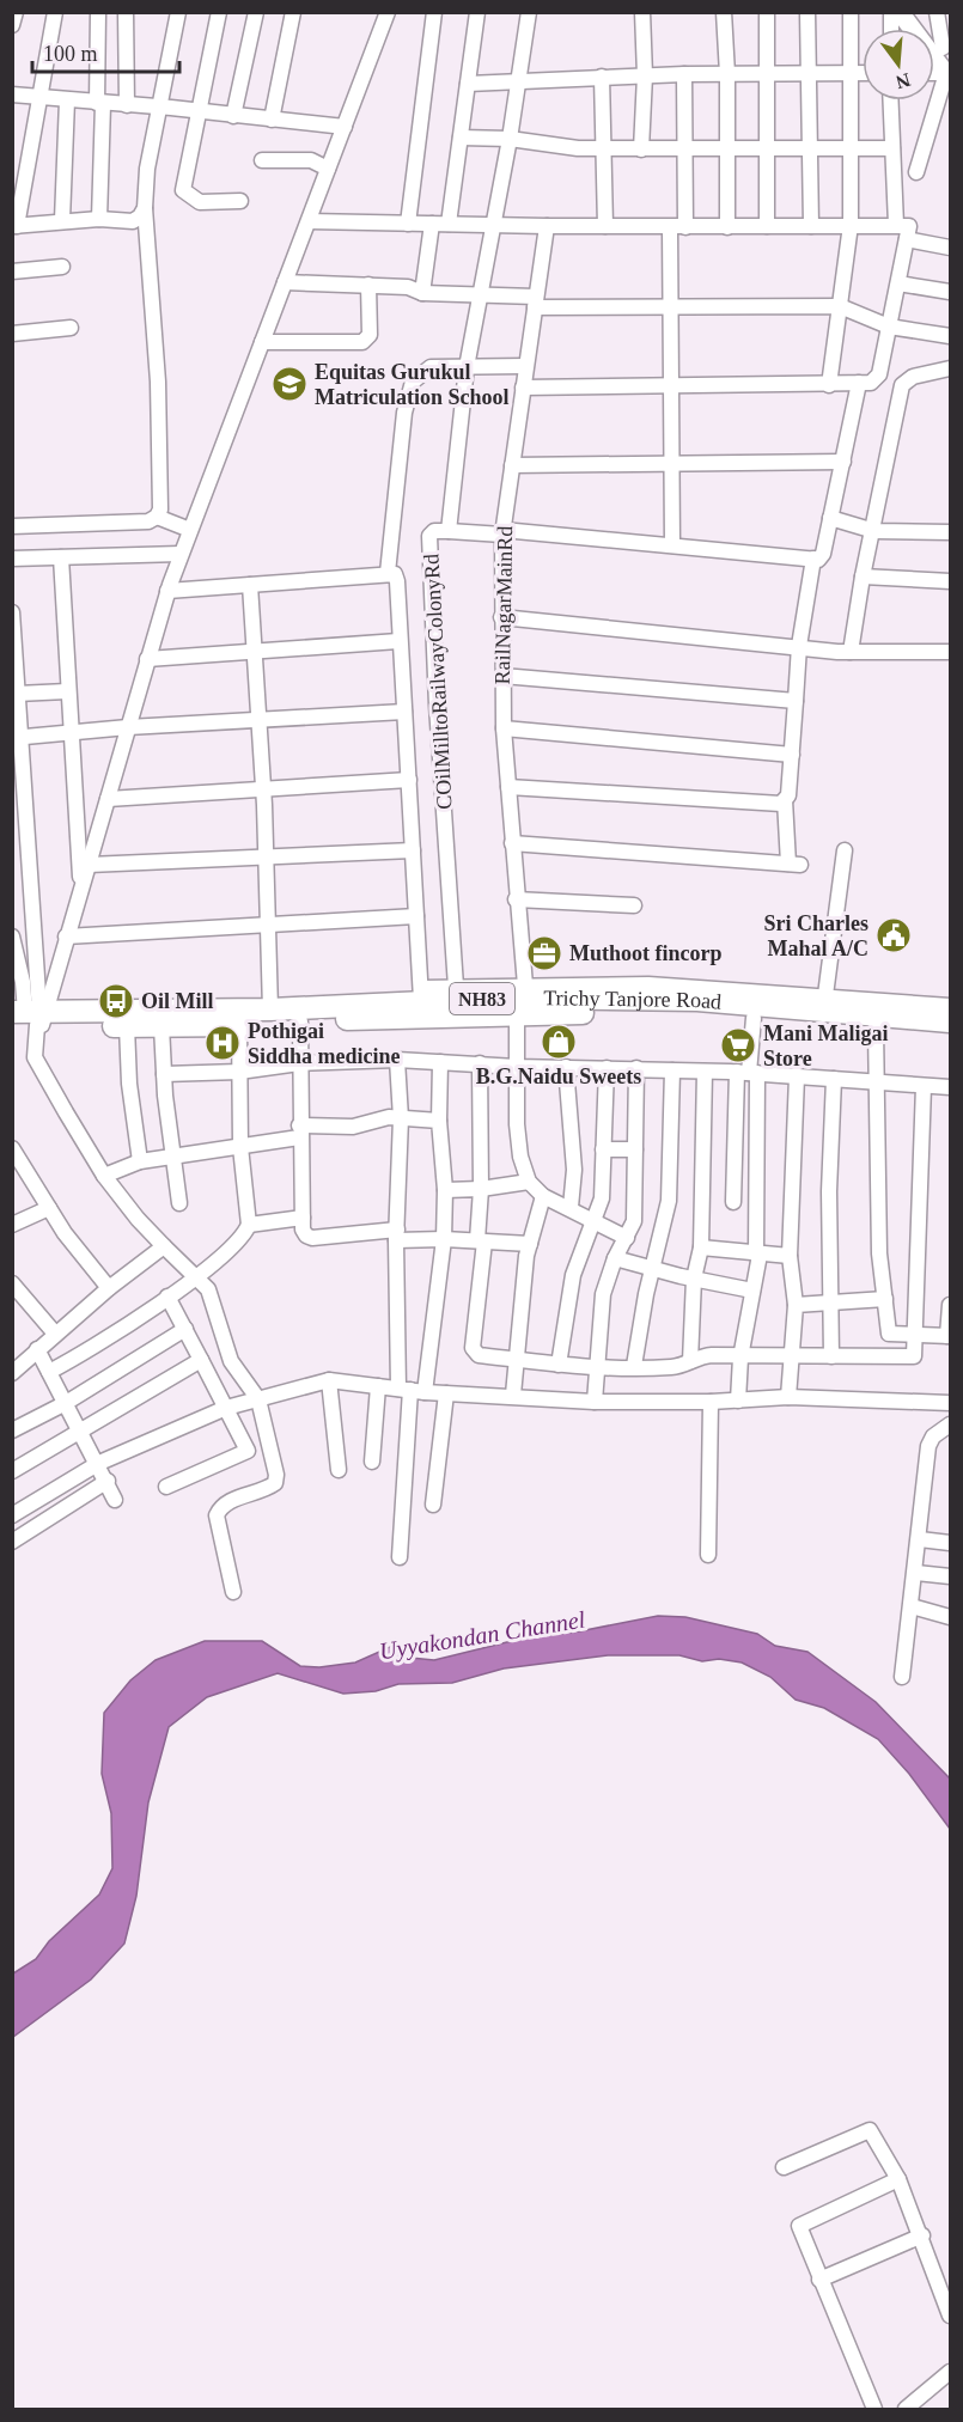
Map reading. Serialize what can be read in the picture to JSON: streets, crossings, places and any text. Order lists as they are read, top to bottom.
{
  "streets": {
    "highway": ["NH83", "Trichy Tanjore Road"],
    "street": ["RailNagarMainRd", "COilMilltoRailwayColonyRd"]
  },
  "water": ["Uyyakondan Channel"],
  "places": {
    "school or university": ["Equitas Gurukul Matriculation School"],
    "public building": ["Sri Charles Mahal A/C"],
    "office": ["Muthoot fincorp"],
    "bus stop": ["Oil Mill"],
    "shop": ["B.G.Naidu Sweets"],
    "hospital": ["Pothigai Siddha medicine"],
    "supermarket": ["Mani Maligai Store"]
  },
  "scale_bar": "100 m",
  "north": "bottom"
}
